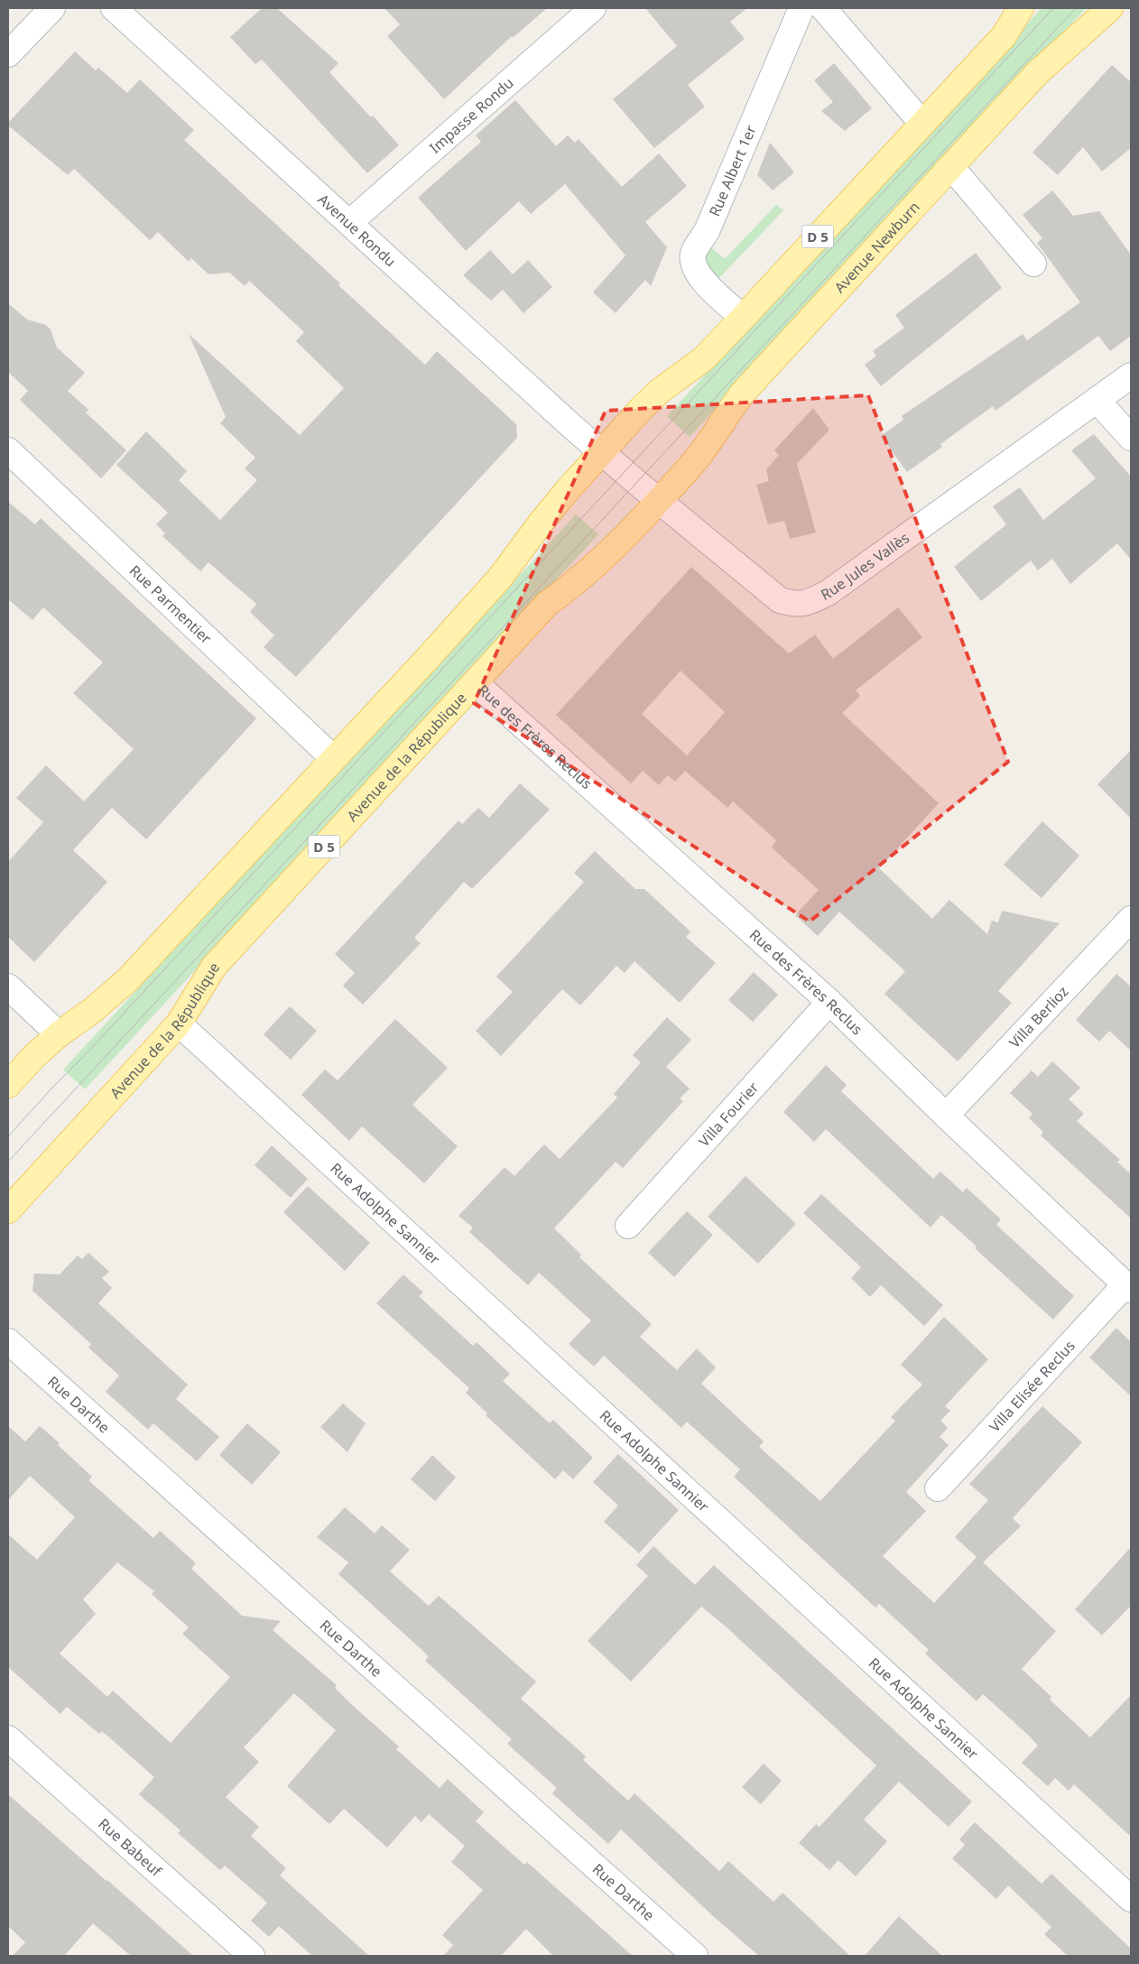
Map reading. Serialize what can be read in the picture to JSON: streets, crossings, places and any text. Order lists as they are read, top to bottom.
{
  "streets": {
    "main road": ["D 5", "Avenue Newburn", "Avenue de la République"],
    "street": [
      "Impasse Rondu",
      "Rue Albert 1er",
      "Avenue Rondu",
      "Rue Jules Vallès",
      "Rue Parmentier",
      "Rue des Frères Reclus",
      "Villa Berlioz",
      "Villa Fourier",
      "Rue Adolphe Sannier",
      "Villa Elisée Reclus",
      "Rue Darthe",
      "Rue Babeuf"
    ]
  },
  "crossings": [
    ["Impasse Rondu", "Avenue Rondu"],
    ["Rue Albert 1er", "D 5"],
    ["Avenue Rondu", "D 5"],
    ["Avenue Rondu", "Rue Jules Vallès"],
    ["D 5", "Rue Jules Vallès"],
    ["D 5", "Rue Parmentier"],
    ["Avenue Newburn", "Rue Jules Vallès"],
    ["Avenue Newburn", "Avenue de la République"],
    ["Rue Jules Vallès", "Avenue de la République"],
    ["Rue des Frères Reclus", "Avenue de la République"],
    ["Rue des Frères Reclus", "Villa Berlioz"],
    ["Rue des Frères Reclus", "Villa Fourier"],
    ["Rue des Frères Reclus", "Villa Elisée Reclus"],
    ["Avenue de la République", "Rue Adolphe Sannier"]
  ]
}
